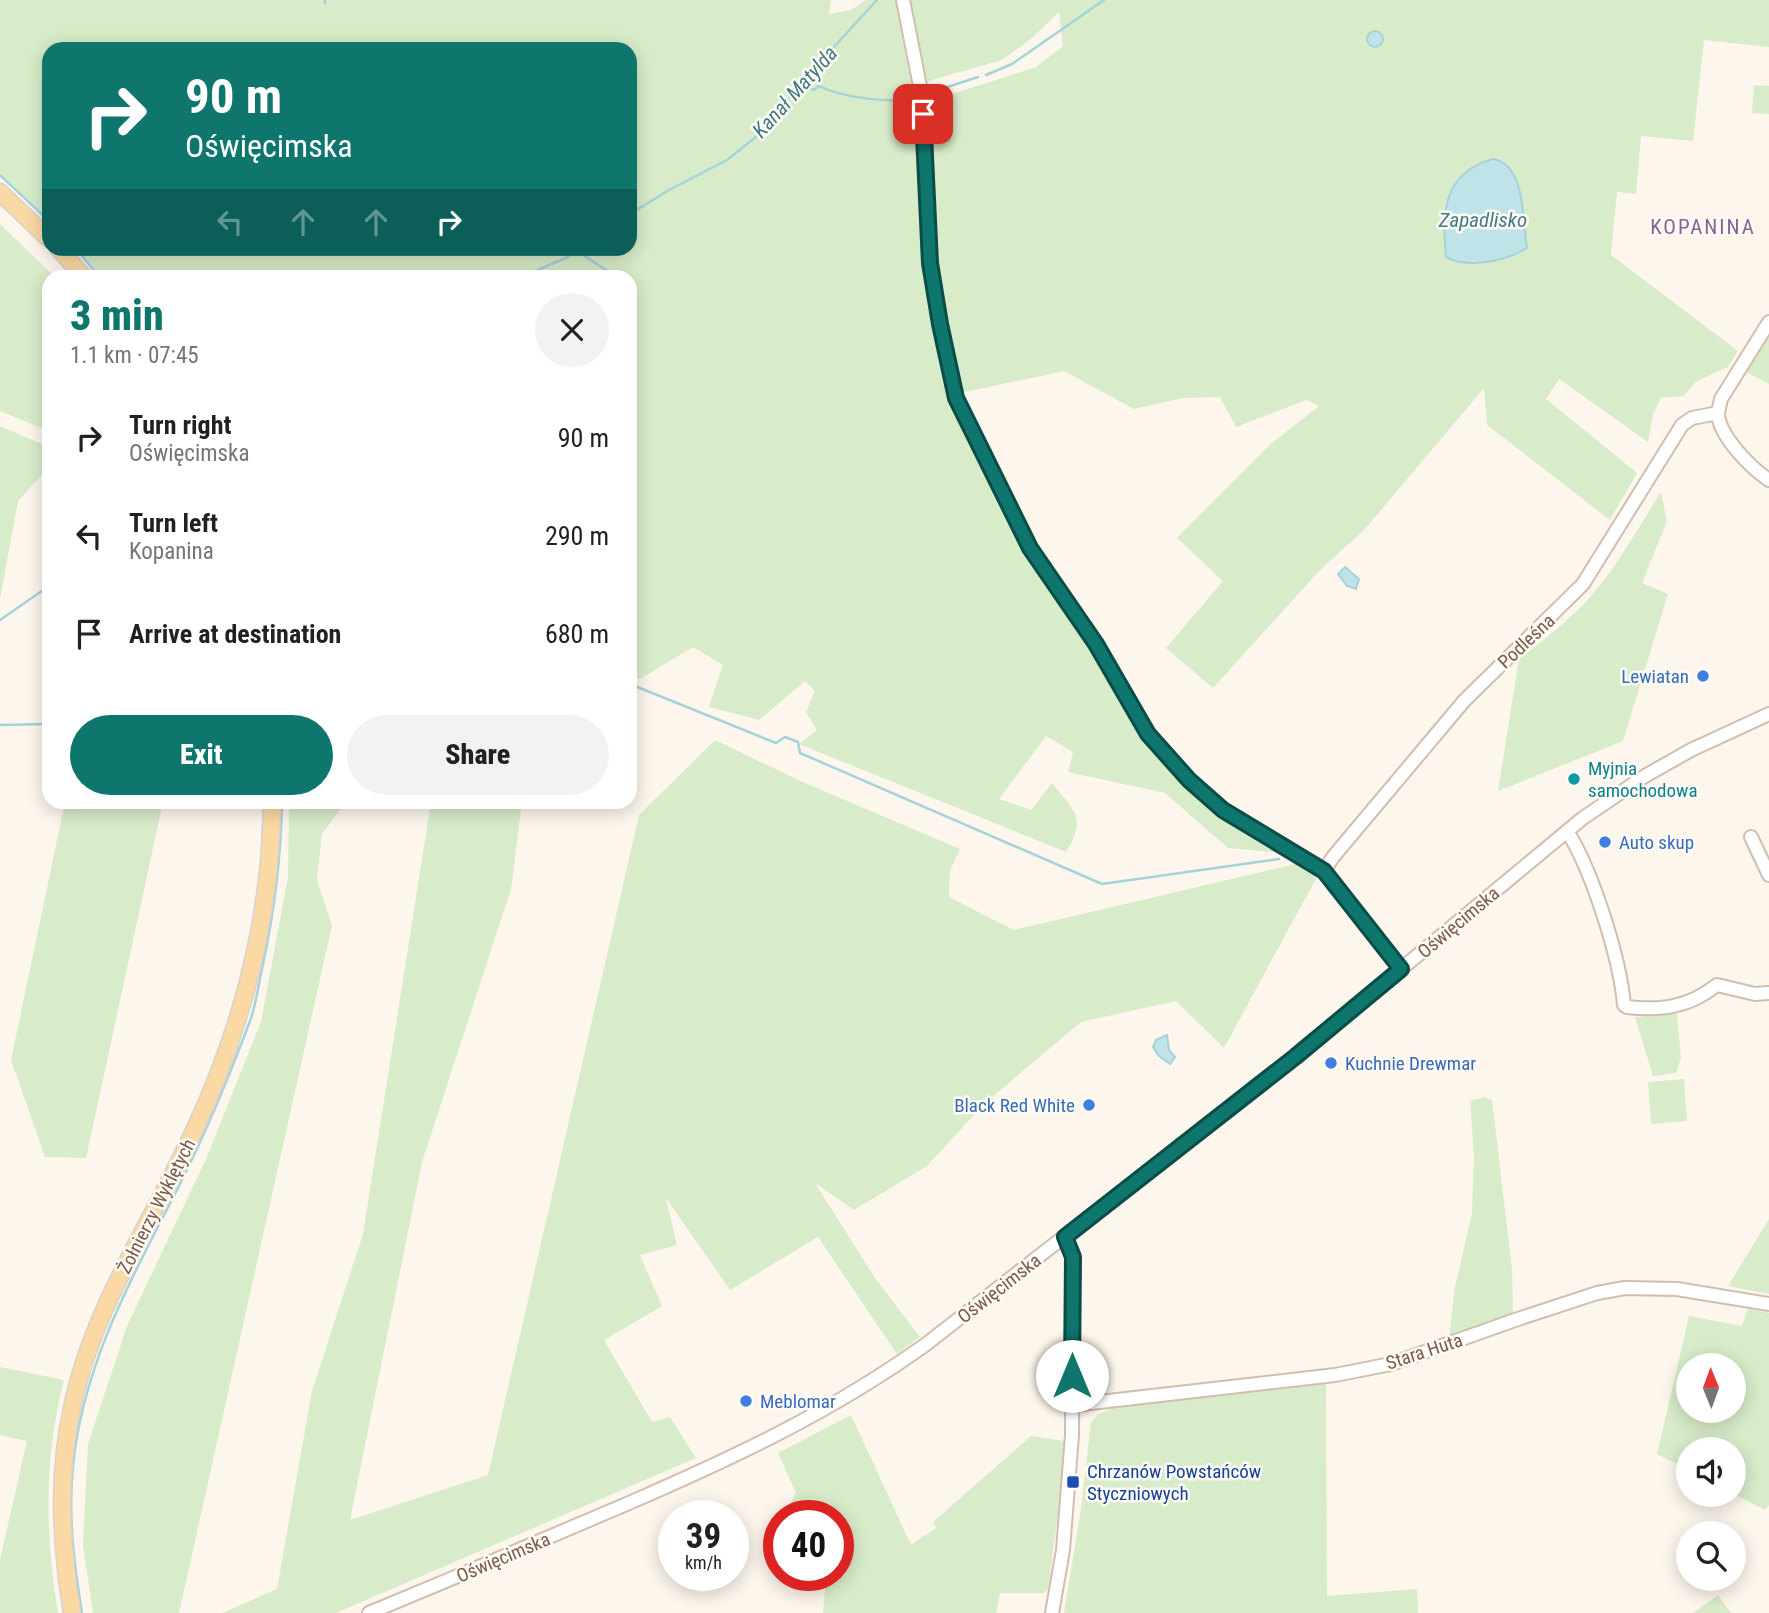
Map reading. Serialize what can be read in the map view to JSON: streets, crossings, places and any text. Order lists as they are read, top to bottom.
{
  "streets": {
    "main road": ["Żołnierzy Wyklętych"],
    "street": ["Podleśna", "Oświęcimska", "Stara Huta"]
  },
  "districts": ["KOPANINA"],
  "water": ["Kanał Matylda", "Zapadlisko"],
  "places": {
    "other": [
      "Lewiatan",
      "Myjnia samochodowa",
      "Auto skup",
      "Kuchnie Drewmar",
      "Black Red White",
      "Meblomar"
    ],
    "transit": ["Chrzanów Powstańców Styczniowych"]
  },
  "north": "top",
  "page": {
    "turn": ["90 m", "Oświęcimska"],
    "heading": ["3 min", "1.1 km · 07:45"],
    "list": [
      {
        "name": "Turn right",
        "note": "Oświęcimska",
        "value": "90 m"
      },
      {
        "name": "Turn left",
        "note": "Kopanina",
        "value": "290 m"
      },
      {
        "name": "Arrive at destination",
        "value": "680 m"
      }
    ],
    "buttons": ["Exit", "Share"],
    "speed": "39 km/h",
    "limit": "40"
  }
}
